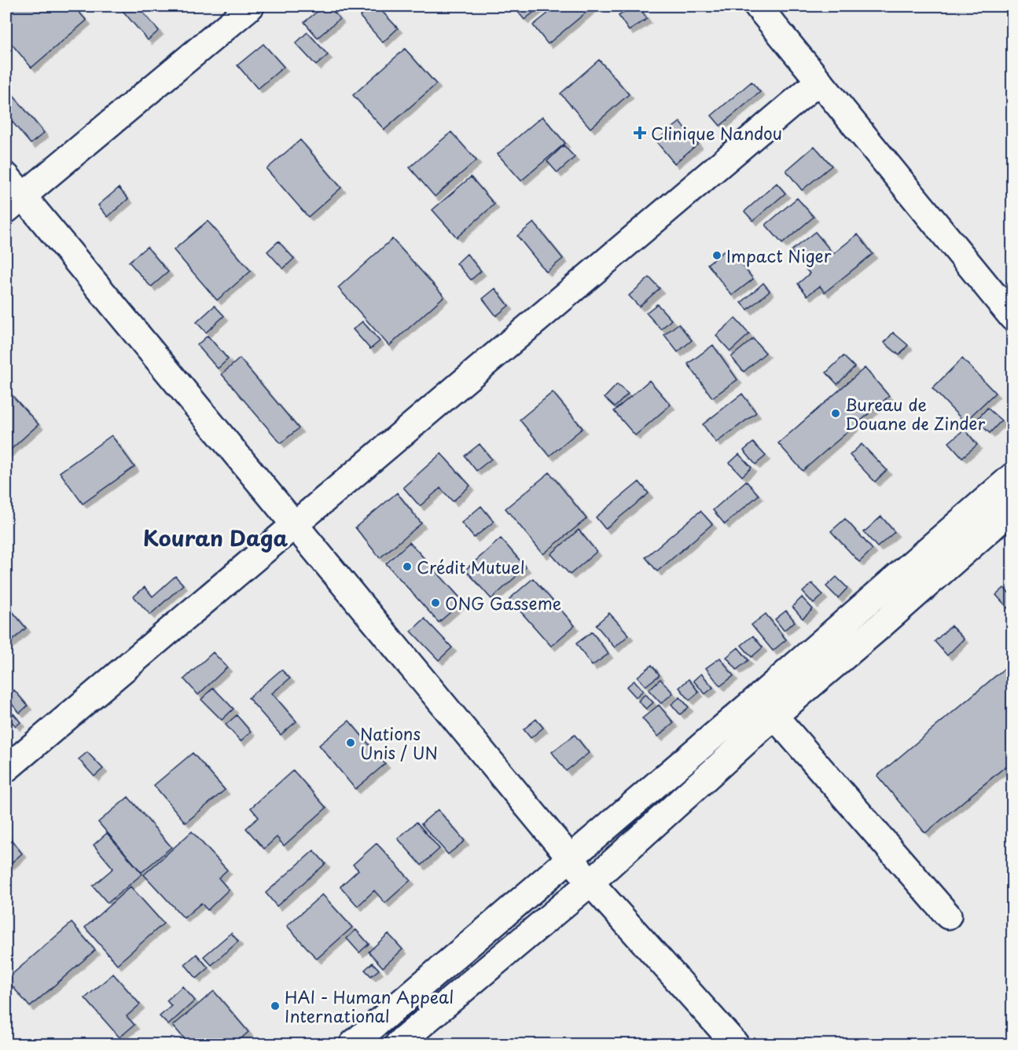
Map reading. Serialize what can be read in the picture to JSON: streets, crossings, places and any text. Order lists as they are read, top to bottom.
{
  "districts": ["Kouran Daga"],
  "places": {
    "health": ["Clinique Nandou"],
    "other": [
      "Impact Niger",
      "Bureau de Douane de Zinder",
      "Crédit Mutuel",
      "ONG Gasseme",
      "Nations Unis / UN",
      "HAI - Human Appeal International"
    ]
  }
}
